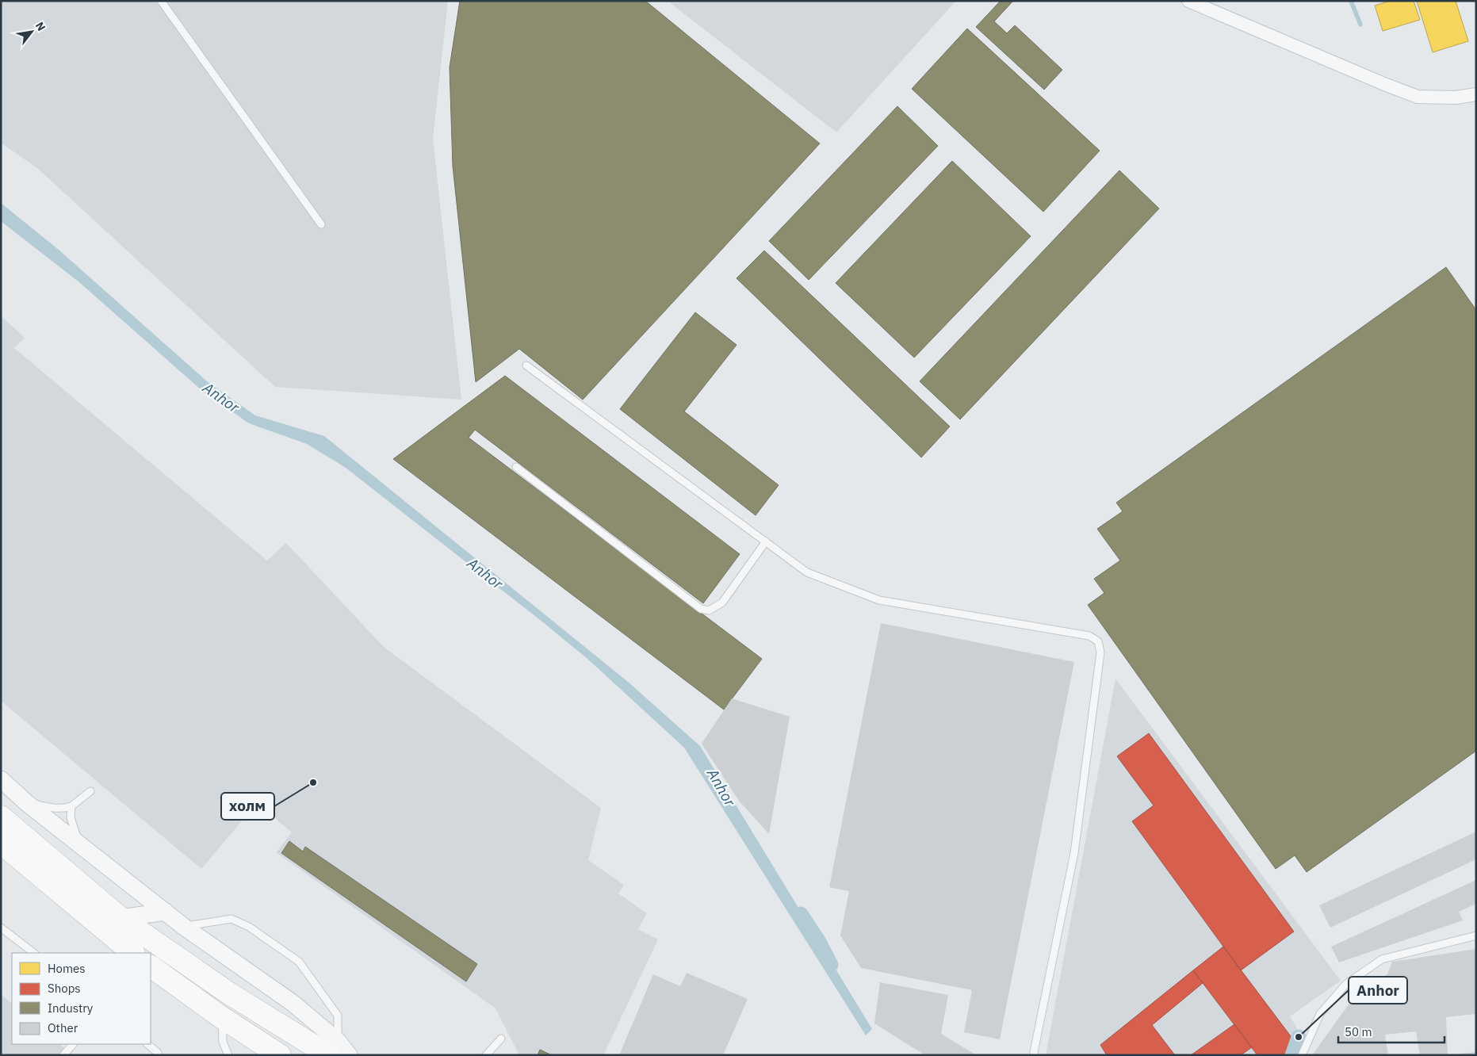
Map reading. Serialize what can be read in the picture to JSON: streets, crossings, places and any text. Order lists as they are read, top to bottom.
{
  "water": ["Anhor"],
  "places": ["холм", "Anhor"],
  "legend": [
    "Homes",
    "Shops",
    "Industry",
    "Other"
  ],
  "scale_bar": "50 m",
  "north": "top right"
}
